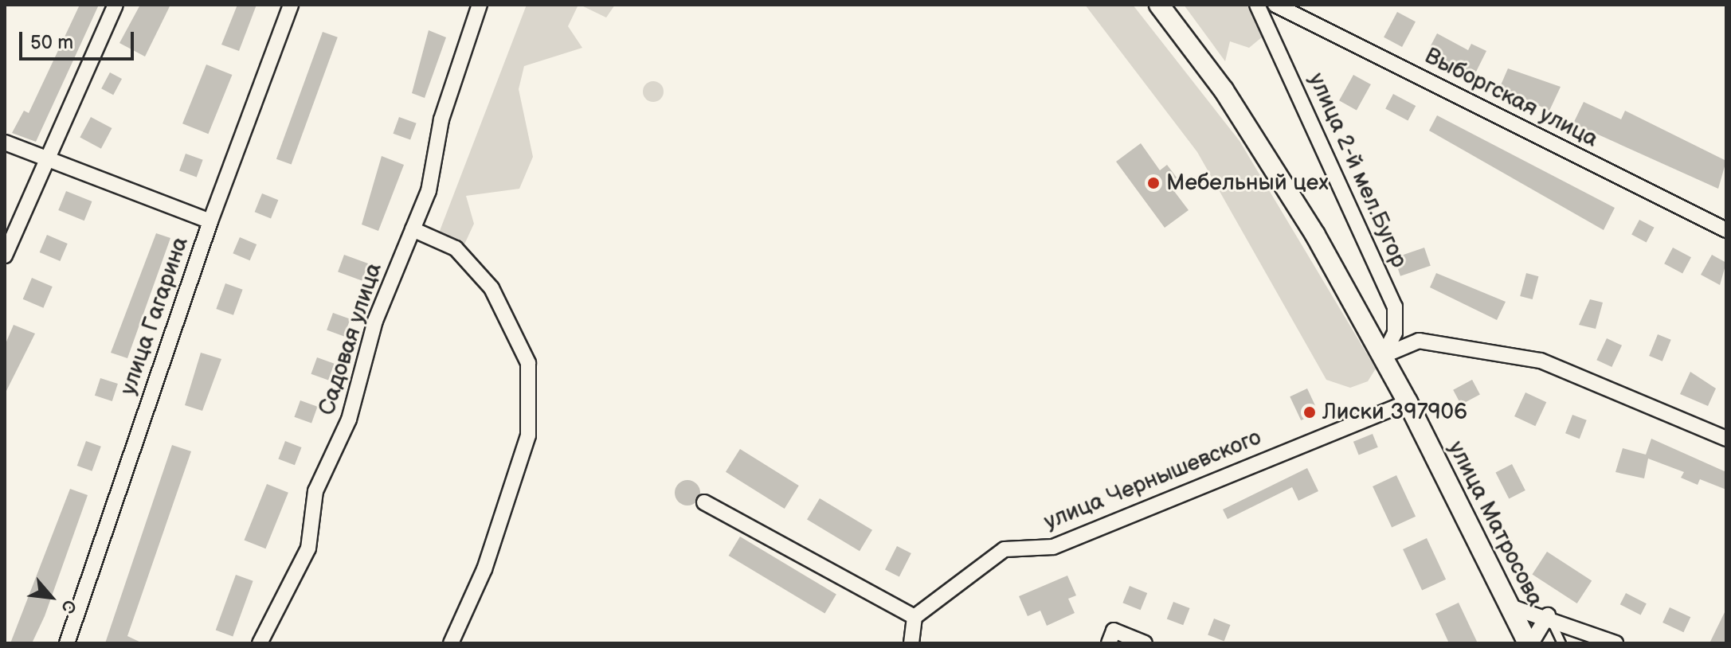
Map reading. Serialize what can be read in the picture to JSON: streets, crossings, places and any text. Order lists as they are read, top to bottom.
{
  "streets": {
    "main road": ["улица Матросова"],
    "street": [
      "Выборгская улица",
      "улица 2-й мел.Бугор",
      "улица Гагарина",
      "Садовая улица",
      "улица Чернышевского"
    ]
  },
  "crossings": [
    ["улица 2-й мел.Бугор", "улица Матросова"],
    ["улица Чернышевского", "улица Матросова"]
  ],
  "places": ["Мебельный цех", "Лиски 397906"],
  "scale_bar": "50 m",
  "north": "bottom right"
}
